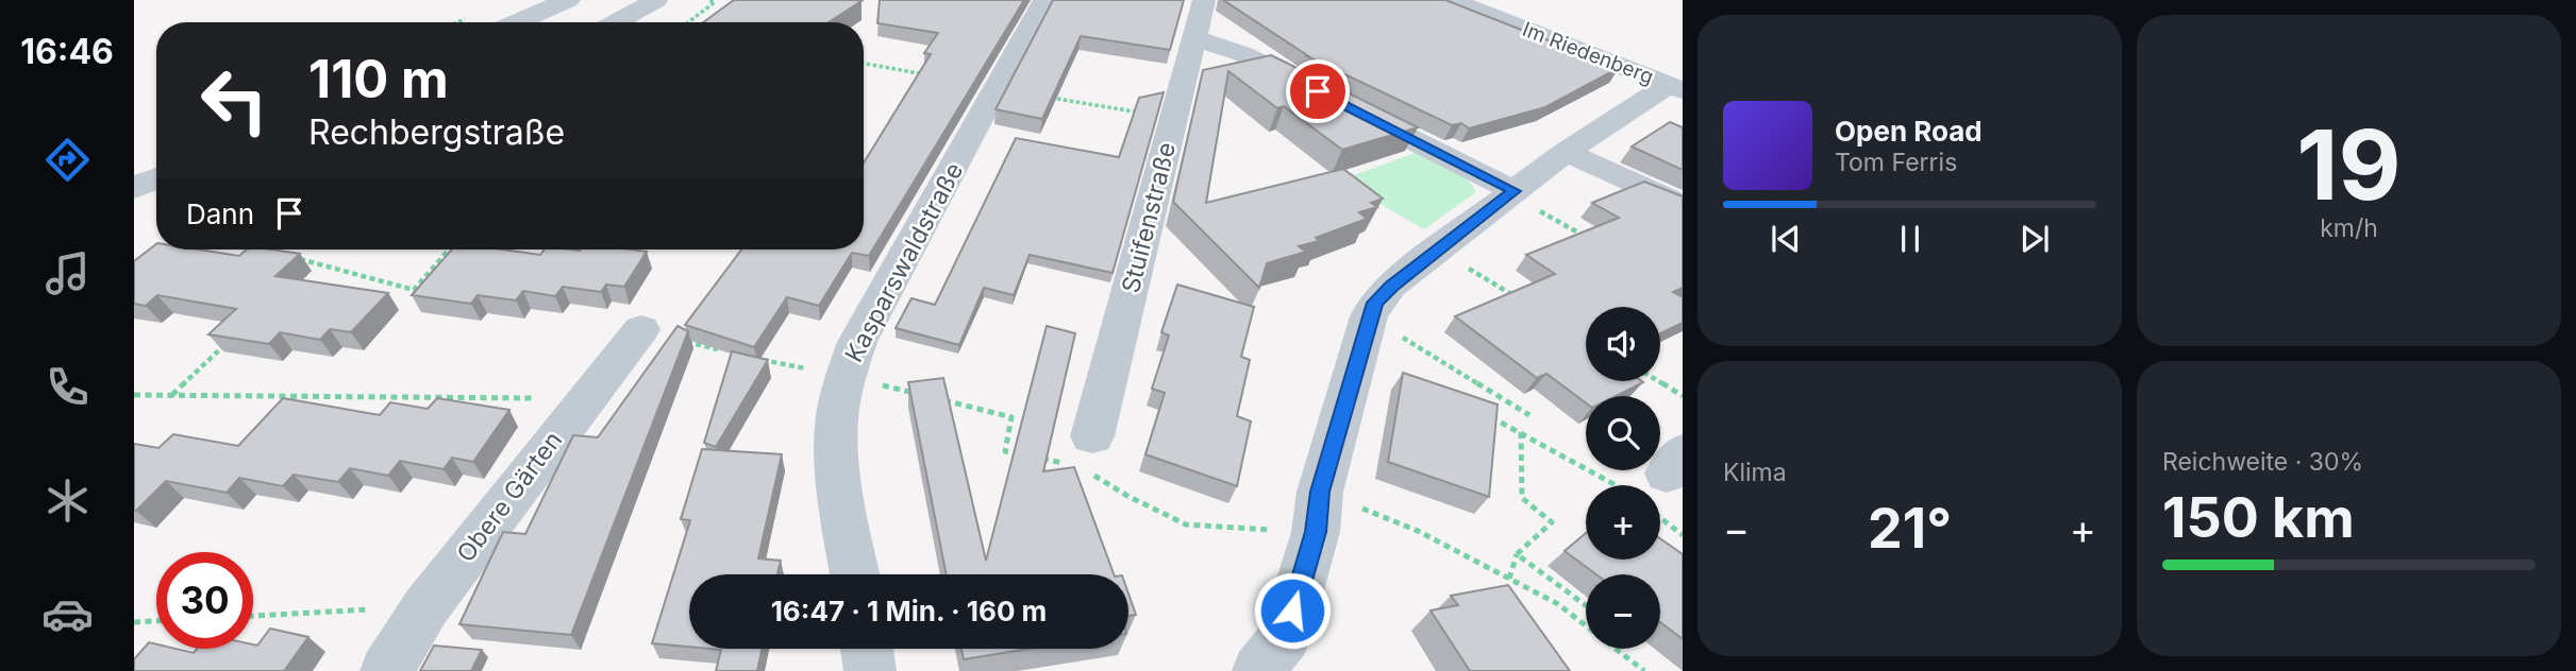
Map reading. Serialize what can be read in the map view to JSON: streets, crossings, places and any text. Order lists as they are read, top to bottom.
{
  "streets": {
    "street": [
      "Im Riedenberg",
      "Stuifenstraße",
      "Kasparswaldstraße",
      "Obere Gärten"
    ]
  },
  "page": {
    "tabs": "16:46",
    "tile": [
      ["19", "km/h"],
      "Klima",
      ["Reichweite · 30%", "150 km"]
    ],
    "turn": ["110 m", "Rechbergstraße"],
    "song": ["Open Road", "Tom Ferris"],
    "then": "Dann",
    "map_buttons": ["+", "−"],
    "heat": ["−", "21°", "+"],
    "limit": "30",
    "trip": "16:47 · 1 Min. · 160 m"
  }
}
